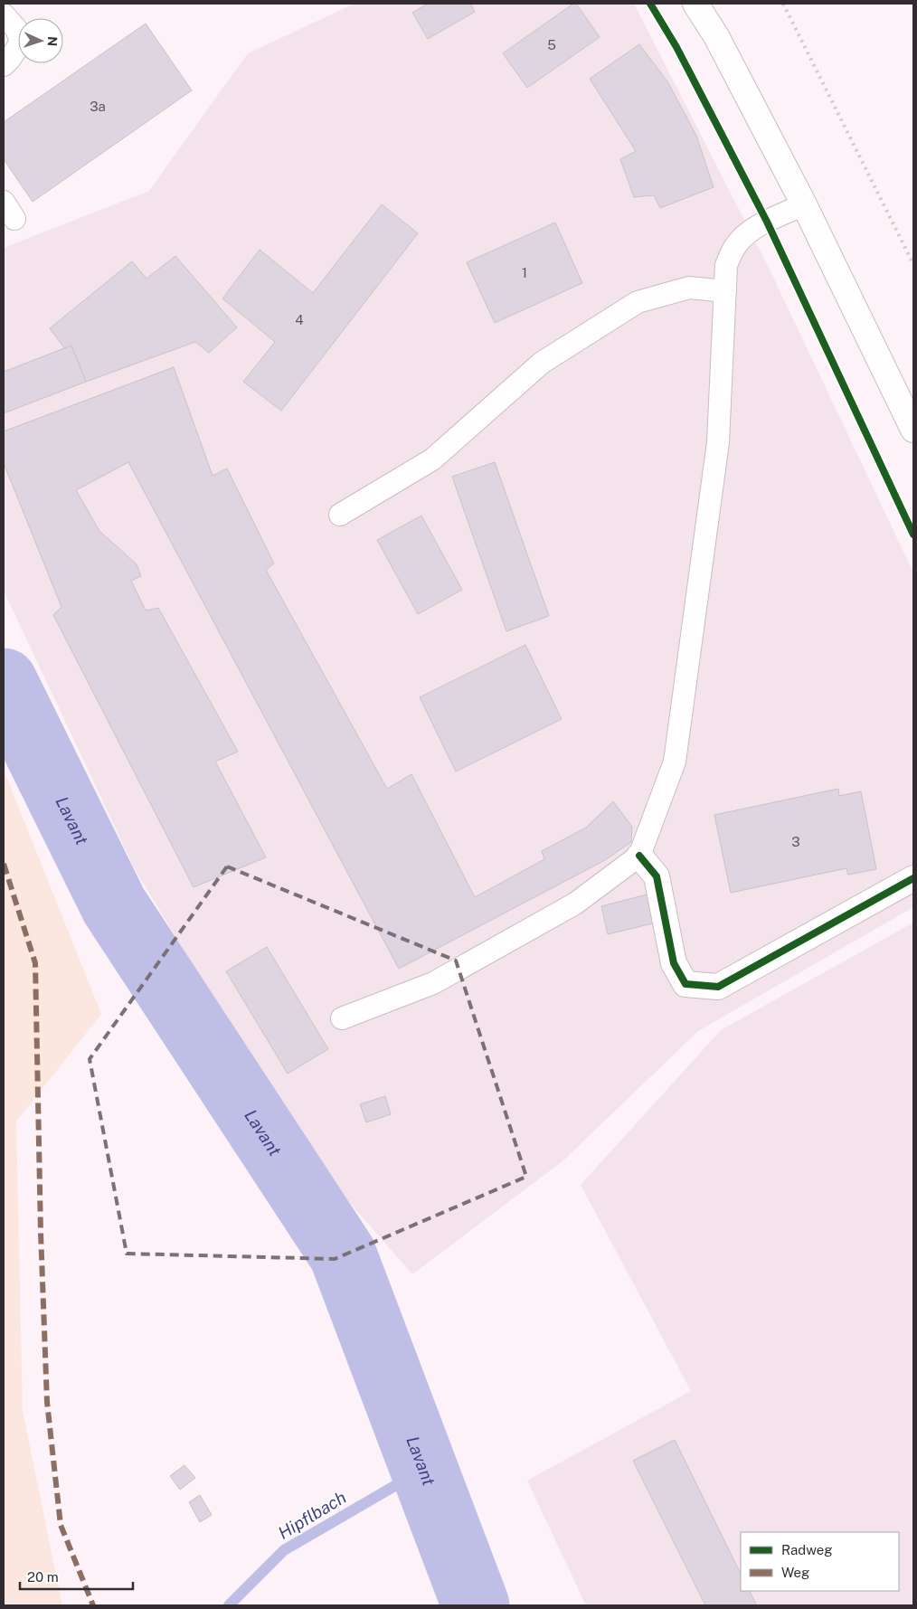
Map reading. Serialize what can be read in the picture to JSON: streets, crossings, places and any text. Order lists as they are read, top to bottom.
{
  "water": ["Lavant", "Hipflbach"],
  "house_numbers": [
    "5",
    "3a",
    "1",
    "4",
    "3"
  ],
  "legend": ["Radweg", "Weg"],
  "scale_bar": "20 m",
  "north": "right"
}
